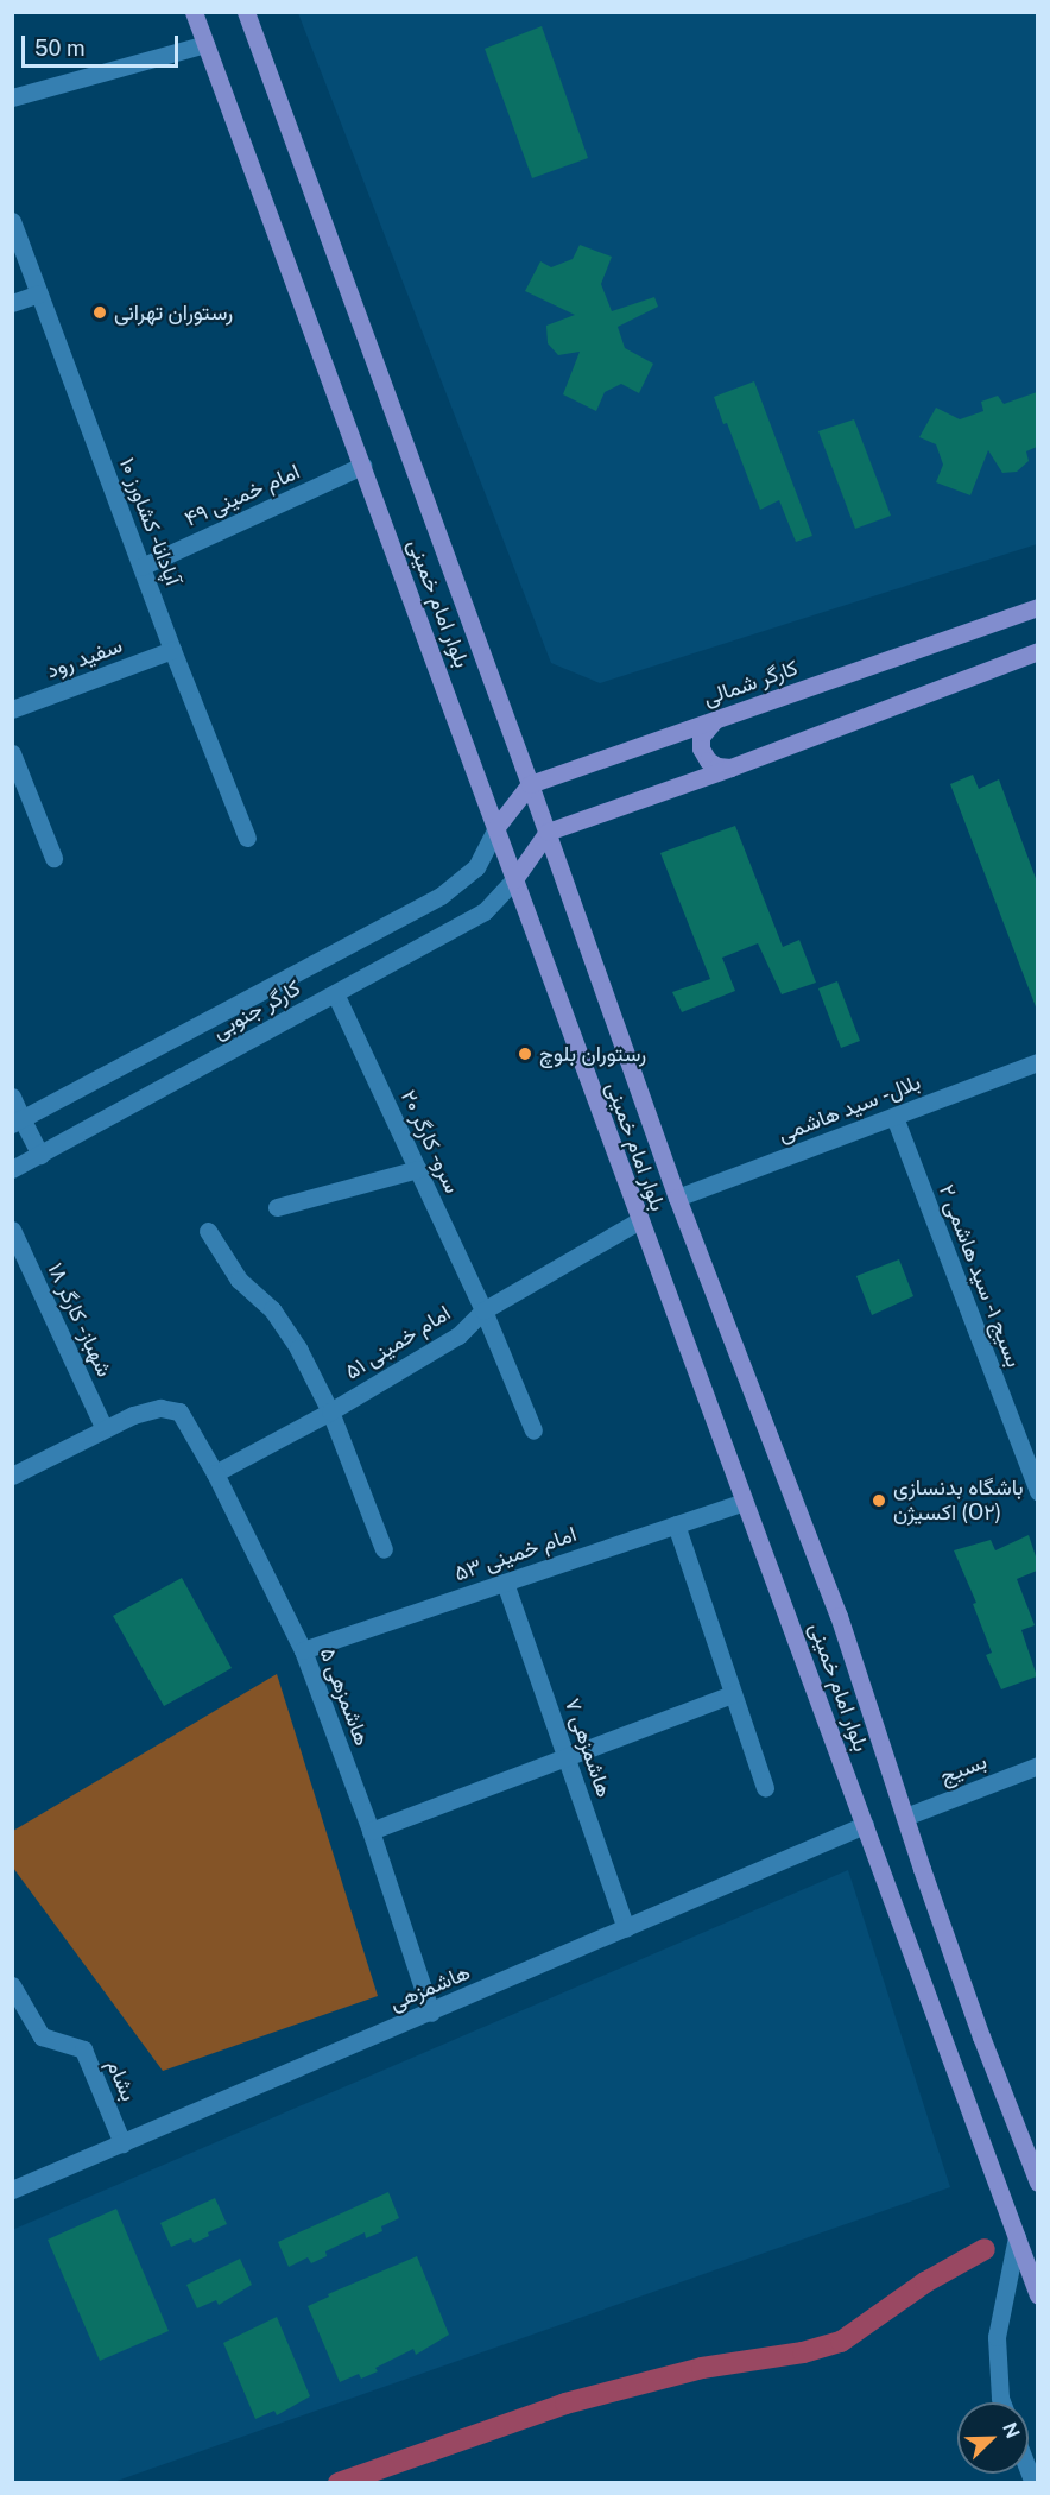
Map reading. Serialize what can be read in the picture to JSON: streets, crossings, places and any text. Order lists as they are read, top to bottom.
{
  "streets": {
    "main road": ["بلوار امام خمینی", "کارگر شمالی"],
    "street": [
      "امام خمینی ۴۹",
      "آپادانا - کشاورز ۱۰",
      "سفید رود",
      "کارگر جنوبی",
      "بلال - سید هاشمی",
      "سرو - کارگر ۲۰",
      "بسیج ۱ - سید هاشمی ۲",
      "شهباز - کارگر ۱۸",
      "امام خمینی ۵۱",
      "امام خمینی ۵۳",
      "هاشمزهی ۵",
      "هاشمزهی ۷",
      "بسیج",
      "هاشمزهی",
      "بشام"
    ]
  },
  "crossings": [
    ["امام خمینی ۴۹", "آپادانا - کشاورز ۱۰"],
    ["امام خمینی ۴۹", "بلوار امام خمینی"],
    ["آپادانا - کشاورز ۱۰", "سفید رود"],
    ["بلوار امام خمینی", "کارگر شمالی"],
    ["بلوار امام خمینی", "کارگر جنوبی"],
    ["بلوار امام خمینی", "بلال - سید هاشمی"],
    ["بلوار امام خمینی", "امام خمینی ۵۱"],
    ["بلوار امام خمینی", "امام خمینی ۵۳"],
    ["بلوار امام خمینی", "بسیج"],
    ["بلوار امام خمینی", "هاشمزهی"],
    ["کارگر جنوبی", "سرو - کارگر ۲۰"],
    ["بلال - سید هاشمی", "بسیج ۱ - سید هاشمی ۲"],
    ["سرو - کارگر ۲۰", "امام خمینی ۵۱"],
    ["شهباز - کارگر ۱۸", "هاشمزهی ۵"],
    ["امام خمینی ۵۱", "هاشمزهی ۵"],
    ["امام خمینی ۵۳", "هاشمزهی ۵"],
    ["امام خمینی ۵۳", "هاشمزهی ۷"],
    ["هاشمزهی ۵", "هاشمزهی"],
    ["هاشمزهی ۷", "هاشمزهی"],
    ["هاشمزهی", "بشام"]
  ],
  "places": ["رستوران تهرانی", "رستوران بلوچ", "باشگاه بدنسازی اکسیژن (O۲)"],
  "scale_bar": "50 m",
  "north": "top right"
}
